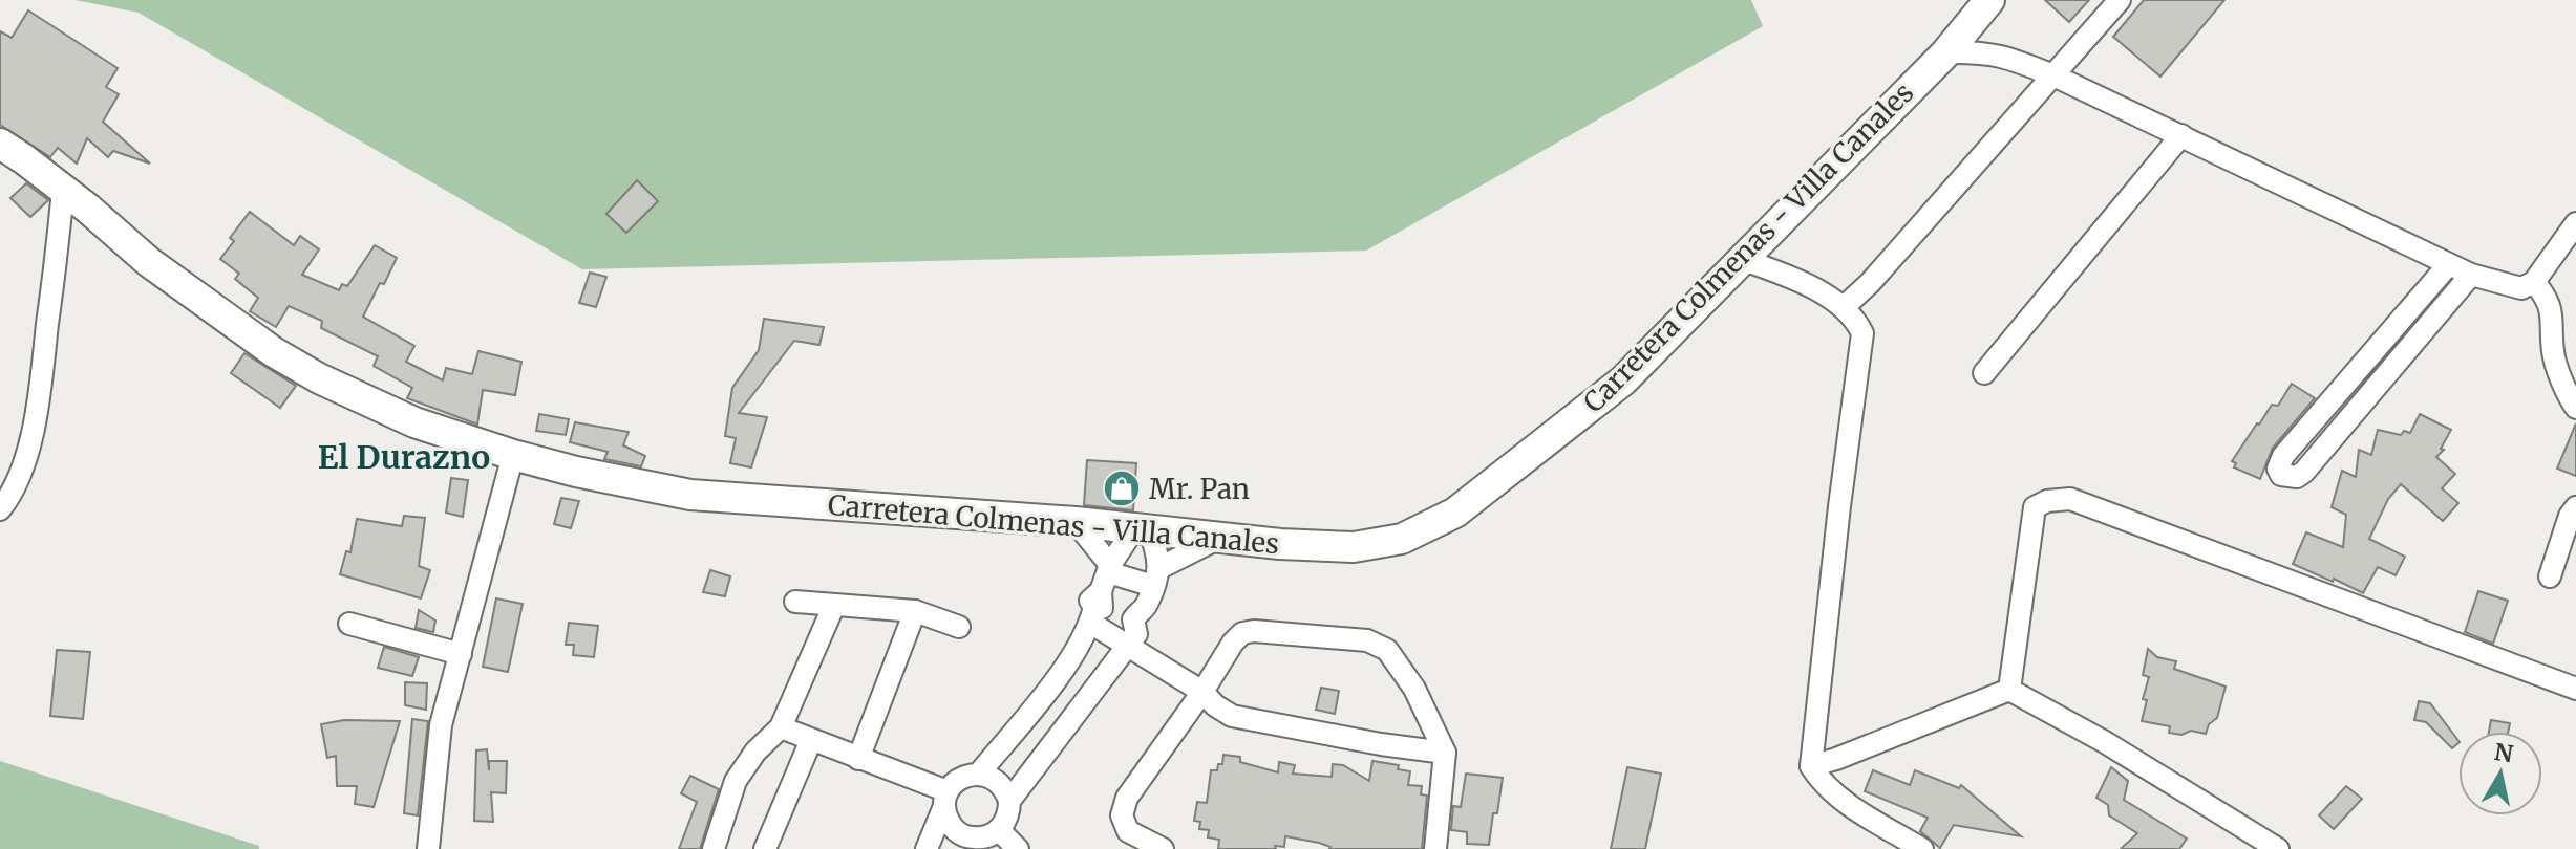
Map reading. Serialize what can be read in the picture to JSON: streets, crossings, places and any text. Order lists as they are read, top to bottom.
{
  "streets": {
    "street": ["Carretera Colmenas - Villa Canales"]
  },
  "districts": ["El Durazno"],
  "places": {
    "shop": ["Mr. Pan"]
  },
  "north": "top"
}
